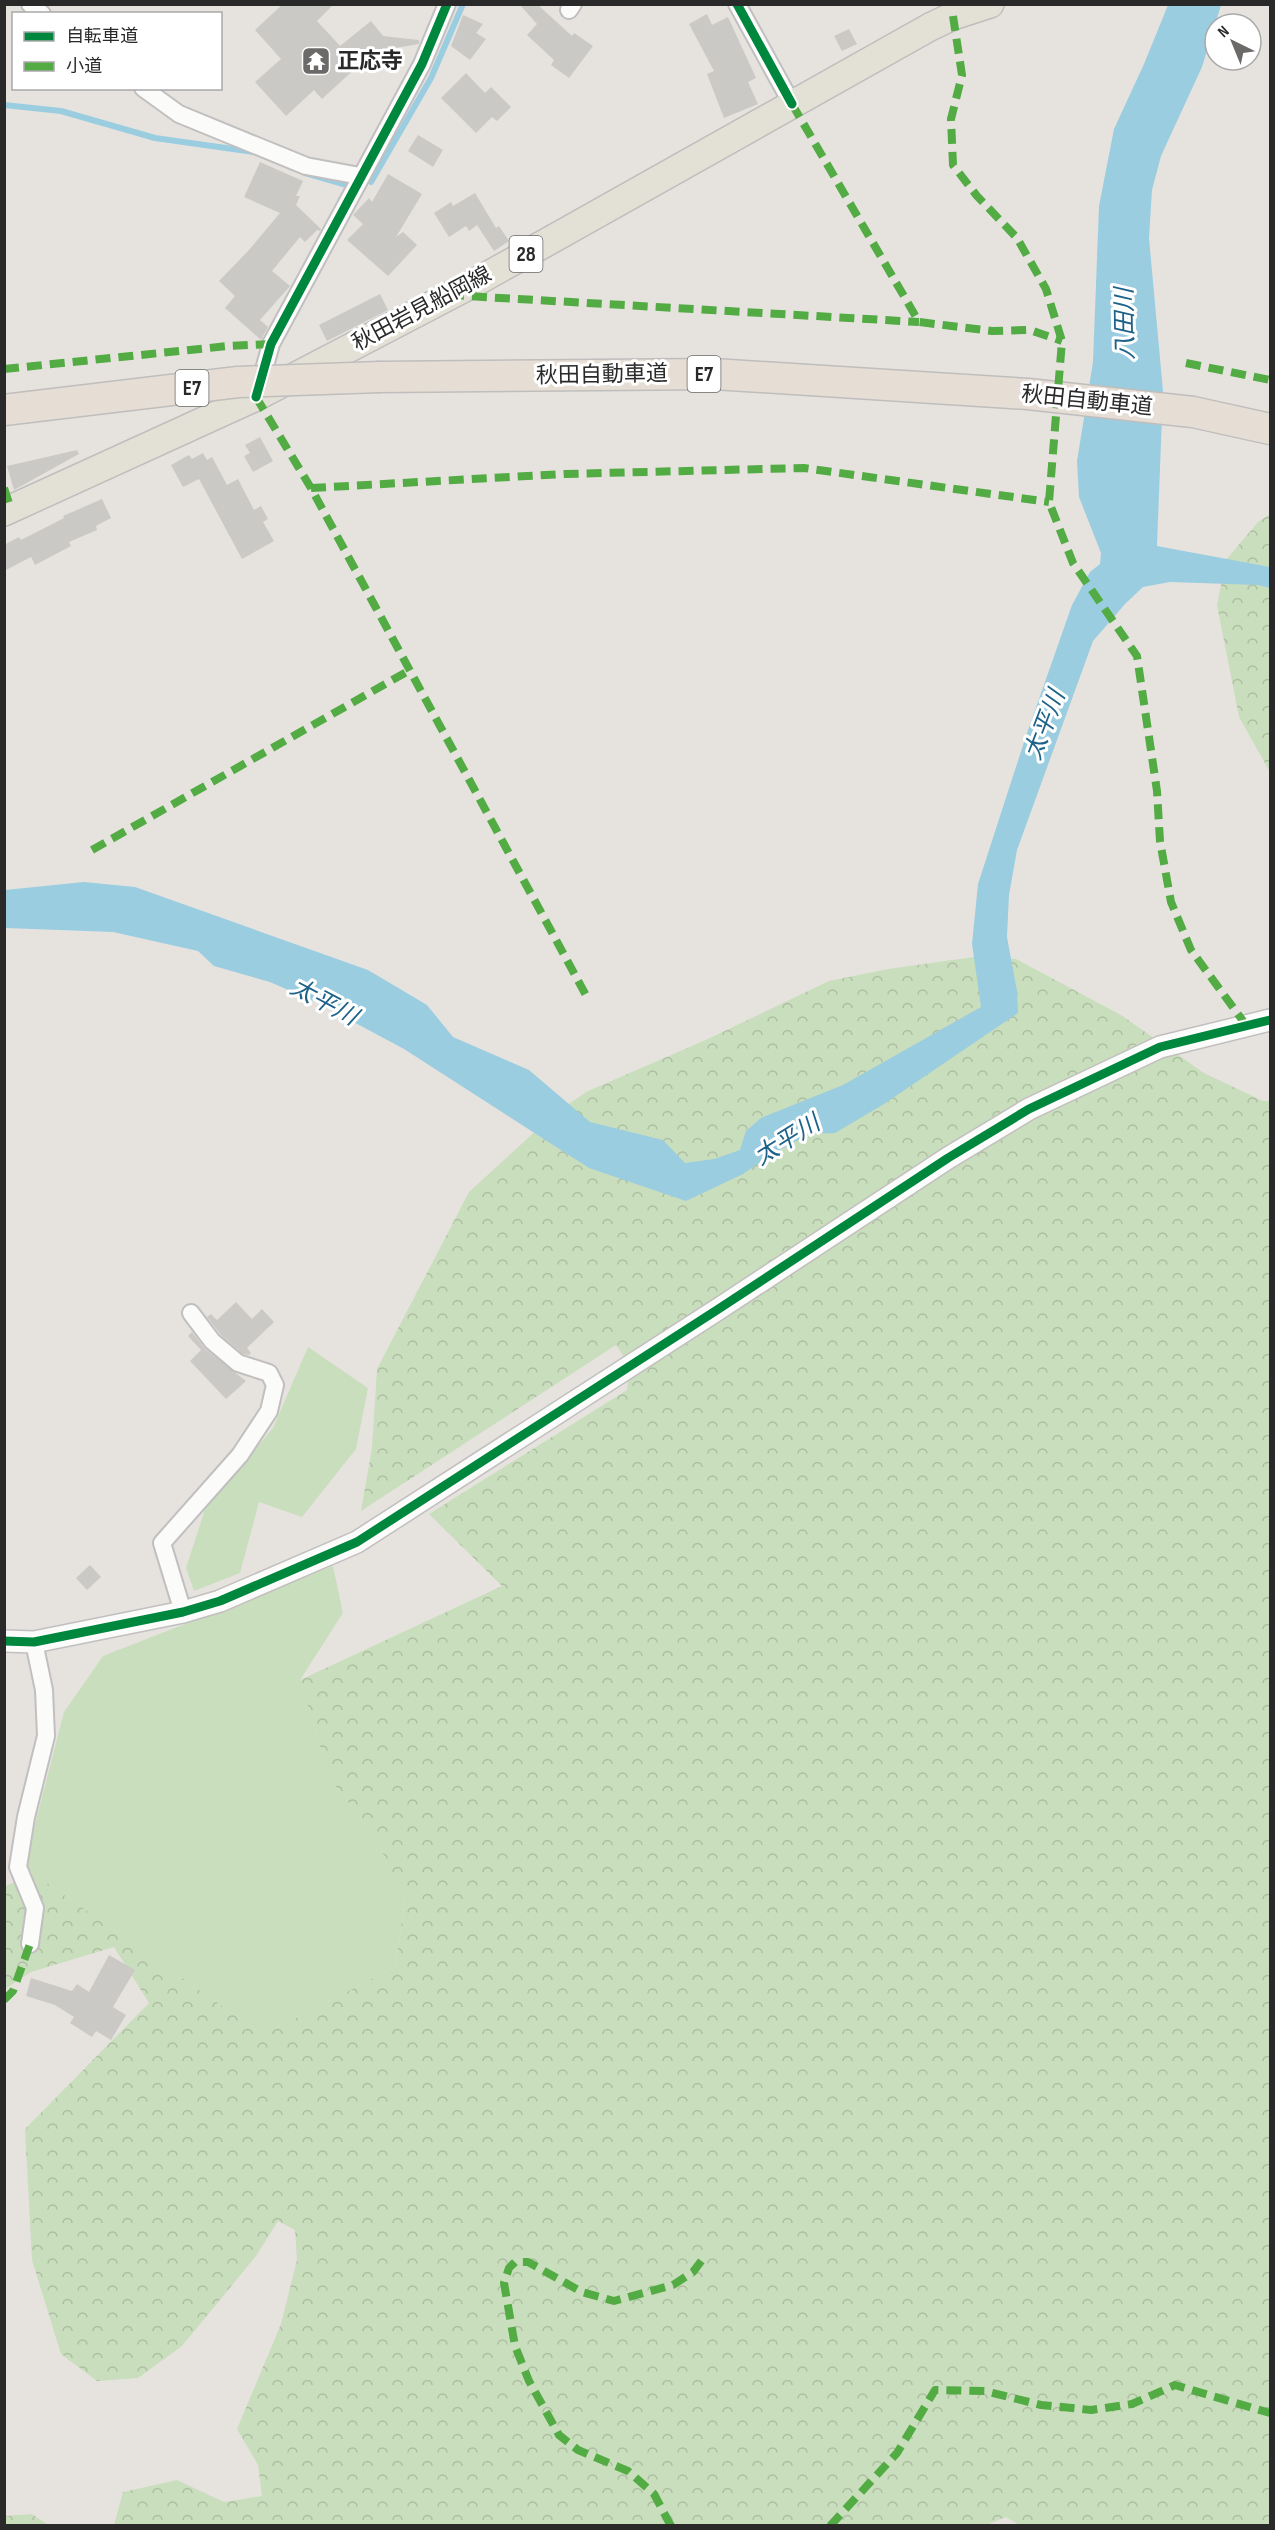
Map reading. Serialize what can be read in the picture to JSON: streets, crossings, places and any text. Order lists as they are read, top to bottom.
{
  "streets": {
    "highway": ["E7", "秋田自動車道"],
    "main road": ["28", "秋田岩見船岡線"]
  },
  "water": ["八田川", "太平川"],
  "places": {
    "temple": ["正応寺"]
  },
  "legend": ["自転車道", "小道"],
  "north": "top left"
}
